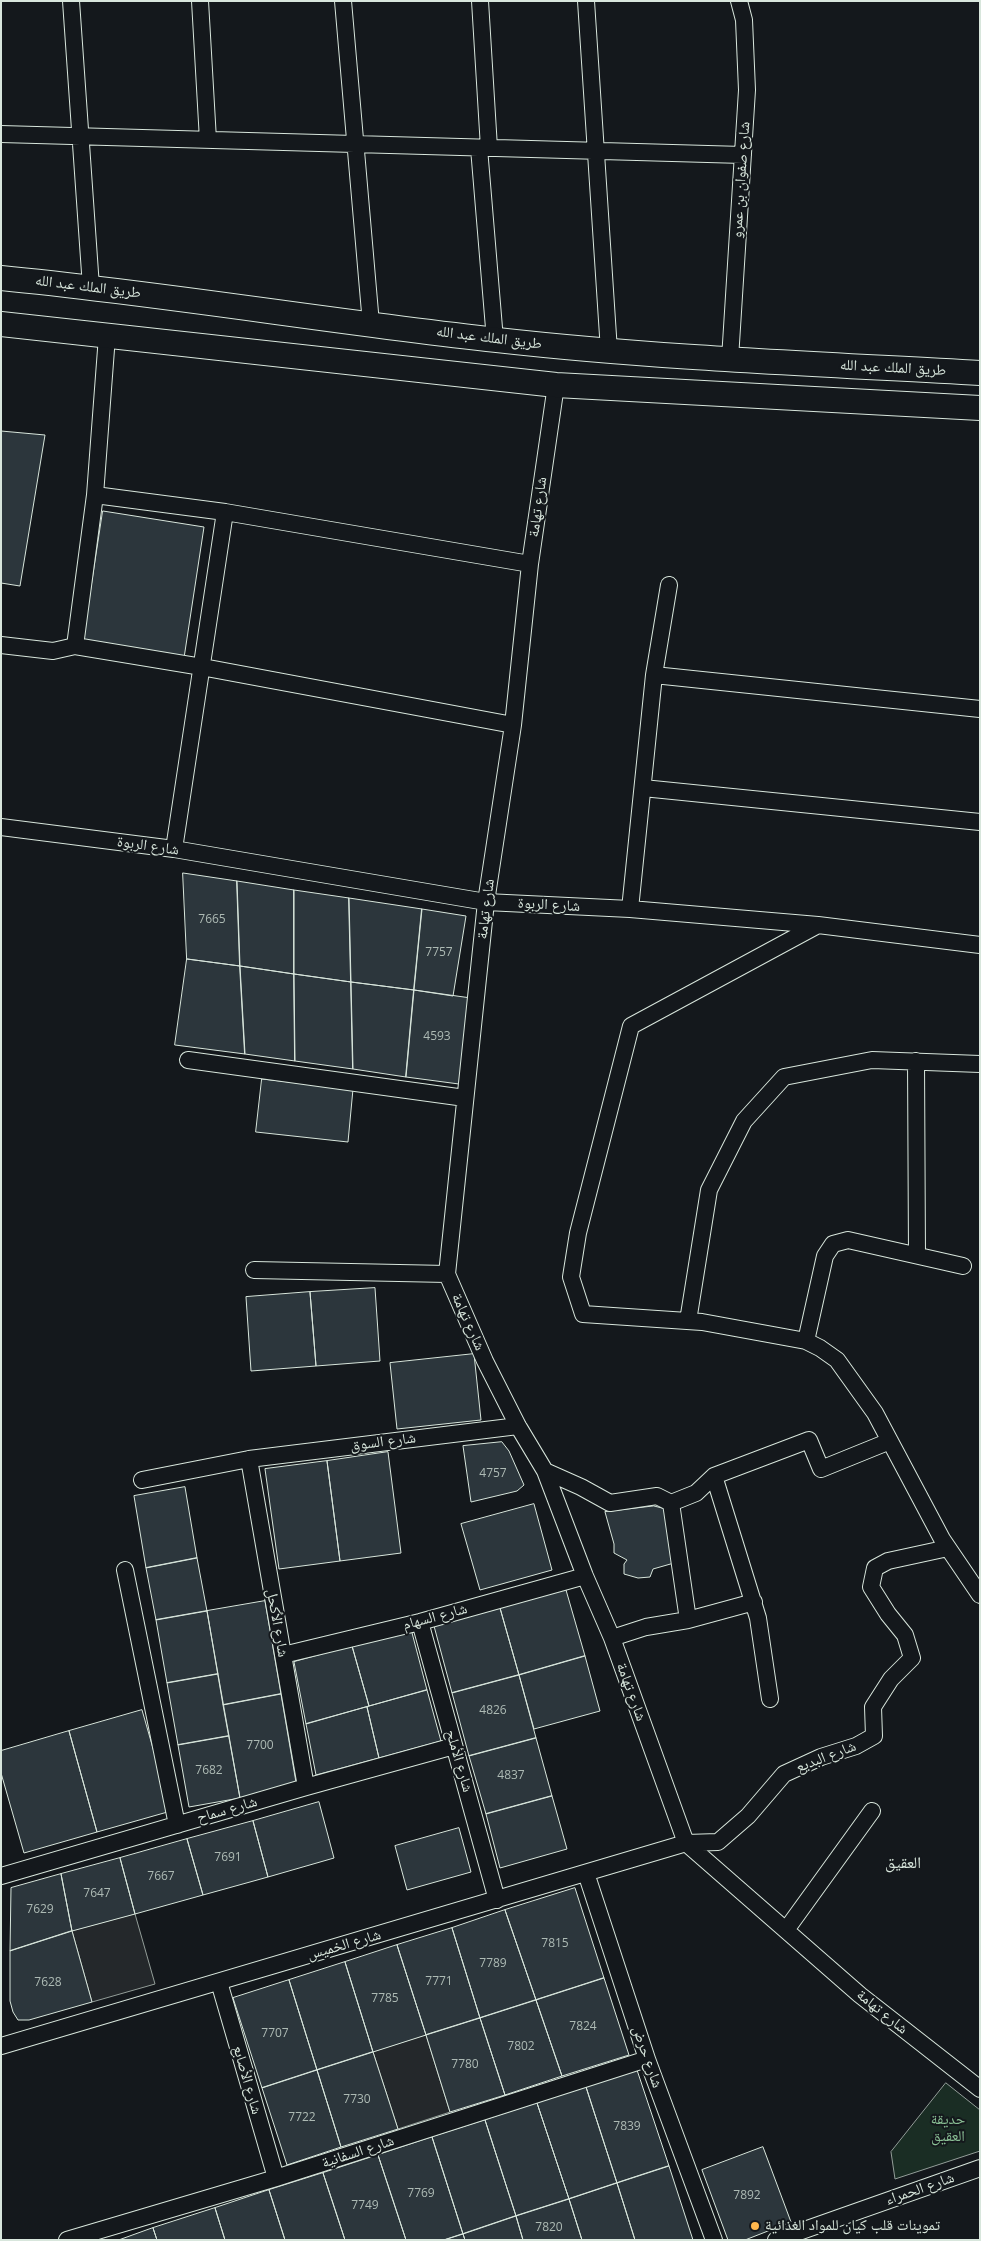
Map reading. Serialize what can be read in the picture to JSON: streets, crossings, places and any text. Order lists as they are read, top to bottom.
{
  "streets": {
    "main road": ["طريق الملك عبد الله"],
    "street": [
      "شارع صفوان بن عمرو",
      "شارع تهامة",
      "شارع الربوة",
      "شارع السوق",
      "شارع السهام",
      "شارع الأكحل",
      "شارع البديع",
      "شارع الأملح",
      "شارع سماح",
      "شارع الخميس",
      "شارع حرض",
      "شارع الأصابع",
      "شارع السفانية",
      "شارع الحمراء"
    ]
  },
  "crossings": [
    ["شارع صفوان بن عمرو", "طريق الملك عبد الله"],
    ["شارع تهامة", "شارع الربوة"],
    ["شارع تهامة", "شارع السوق"],
    ["شارع تهامة", "شارع السهام"],
    ["شارع تهامة", "شارع البديع"],
    ["شارع تهامة", "شارع الخميس"],
    ["شارع السوق", "شارع الأكحل"],
    ["شارع السهام", "شارع الأكحل"],
    ["شارع السهام", "شارع الأملح"],
    ["شارع الأكحل", "شارع سماح"],
    ["شارع البديع", "شارع الخميس"],
    ["شارع الأملح", "شارع سماح"],
    ["شارع الأملح", "شارع الخميس"],
    ["شارع الخميس", "شارع حرض"],
    ["شارع الخميس", "شارع الأصابع"],
    ["شارع حرض", "شارع السفانية"],
    ["شارع الأصابع", "شارع السفانية"]
  ],
  "districts": ["العقيق"],
  "parks": ["حديقة العقيق"],
  "places": ["تموينات قلب كيان للمواد الغذائية"],
  "house_numbers": [
    "7665",
    "7757",
    "4593",
    "4757",
    "4826",
    "7700",
    "7682",
    "4837",
    "7691",
    "7667",
    "7647",
    "7629",
    "7815",
    "7789",
    "7771",
    "7628",
    "7785",
    "7824",
    "7707",
    "7802",
    "7780",
    "7730",
    "7722",
    "7839",
    "7769",
    "7892",
    "7749",
    "7820"
  ]
}
